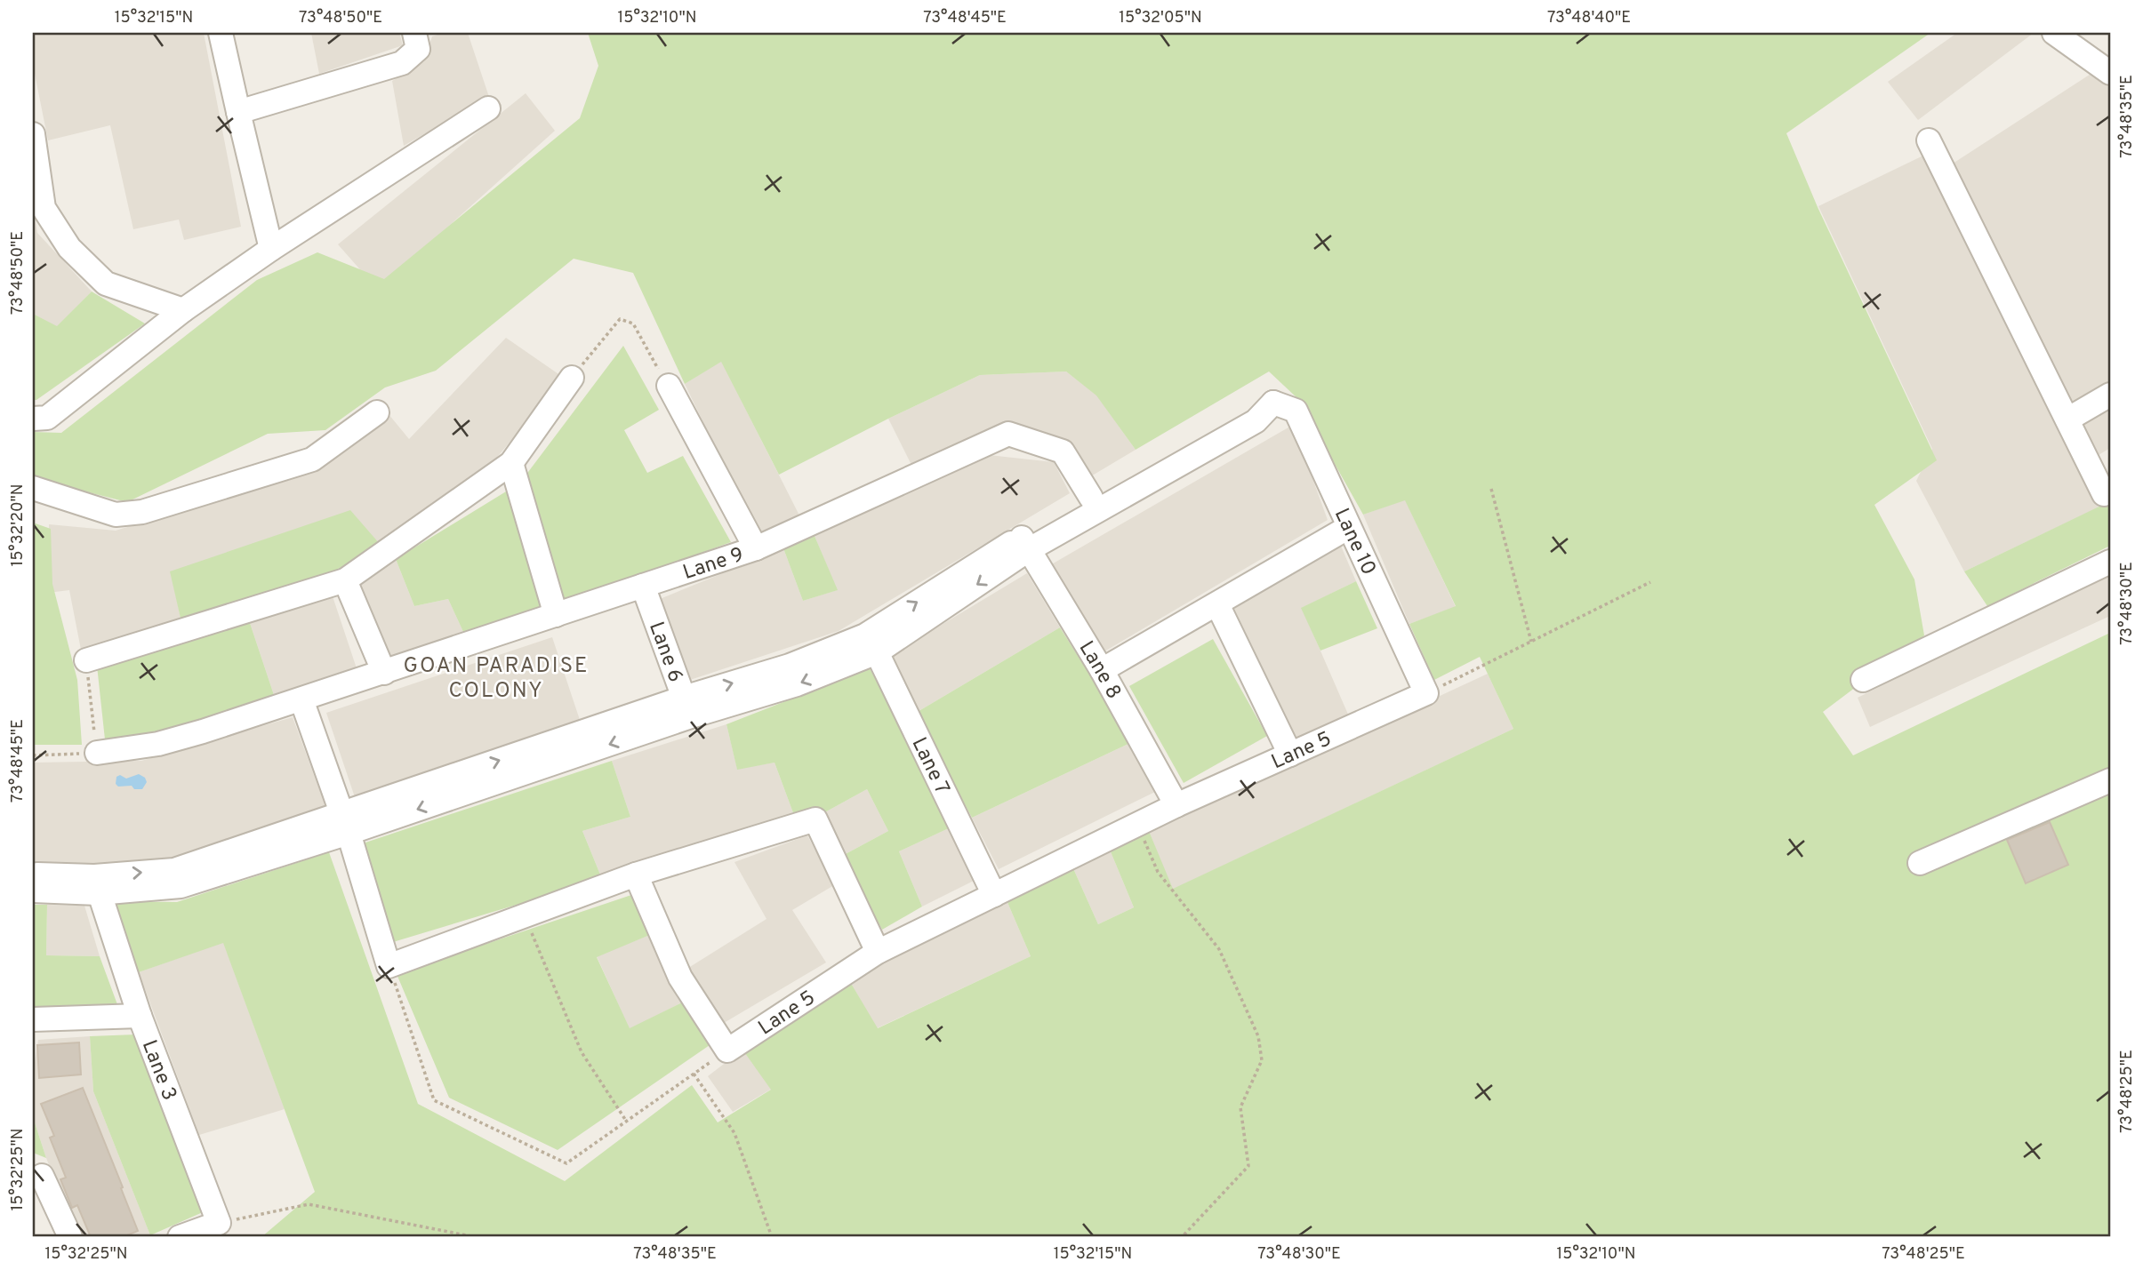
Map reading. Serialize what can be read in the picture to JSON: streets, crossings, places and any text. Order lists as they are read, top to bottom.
{
  "streets": {
    "street": [
      "Lane 10",
      "Lane 9",
      "Lane 6",
      "Lane 8",
      "Lane 5",
      "Lane 7",
      "Lane 3"
    ]
  },
  "crossings": [
    ["Lane 10", "Lane 5"],
    ["Lane 9", "Lane 6"],
    ["Lane 8", "Lane 5"],
    ["Lane 5", "Lane 7"]
  ],
  "districts": ["GOAN PARADISE COLONY"],
  "coordinates": [
    "15°32'15\"N",
    "73°48'50\"E",
    "15°32'10\"N",
    "73°48'45\"E",
    "15°32'05\"N",
    "73°48'40\"E",
    "73°48'35\"E",
    "15°32'20\"N",
    "73°48'30\"E",
    "73°48'25\"E",
    "15°32'25\"N"
  ]
}
